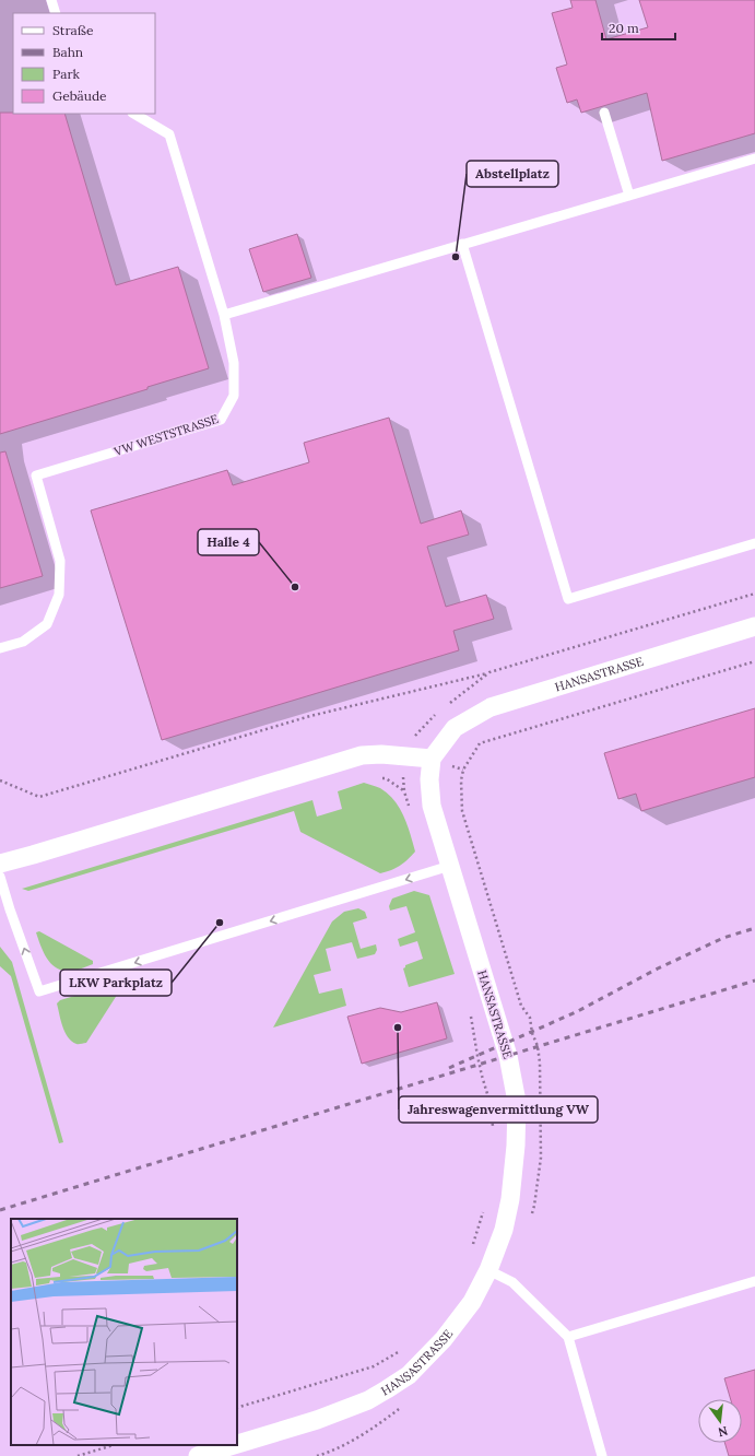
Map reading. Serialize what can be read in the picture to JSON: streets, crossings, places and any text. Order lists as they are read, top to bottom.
{
  "streets": {
    "street": ["HANSASTRASSE"],
    "lane": ["VW WESTSTRASSE"]
  },
  "places": [
    "Abstellplatz",
    "Halle 4",
    "LKW Parkplatz",
    "Jahreswagenvermittlung VW"
  ],
  "legend": [
    "Straße",
    "Bahn",
    "Park",
    "Gebäude"
  ],
  "scale_bar": "20 m",
  "north": "bottom"
}
